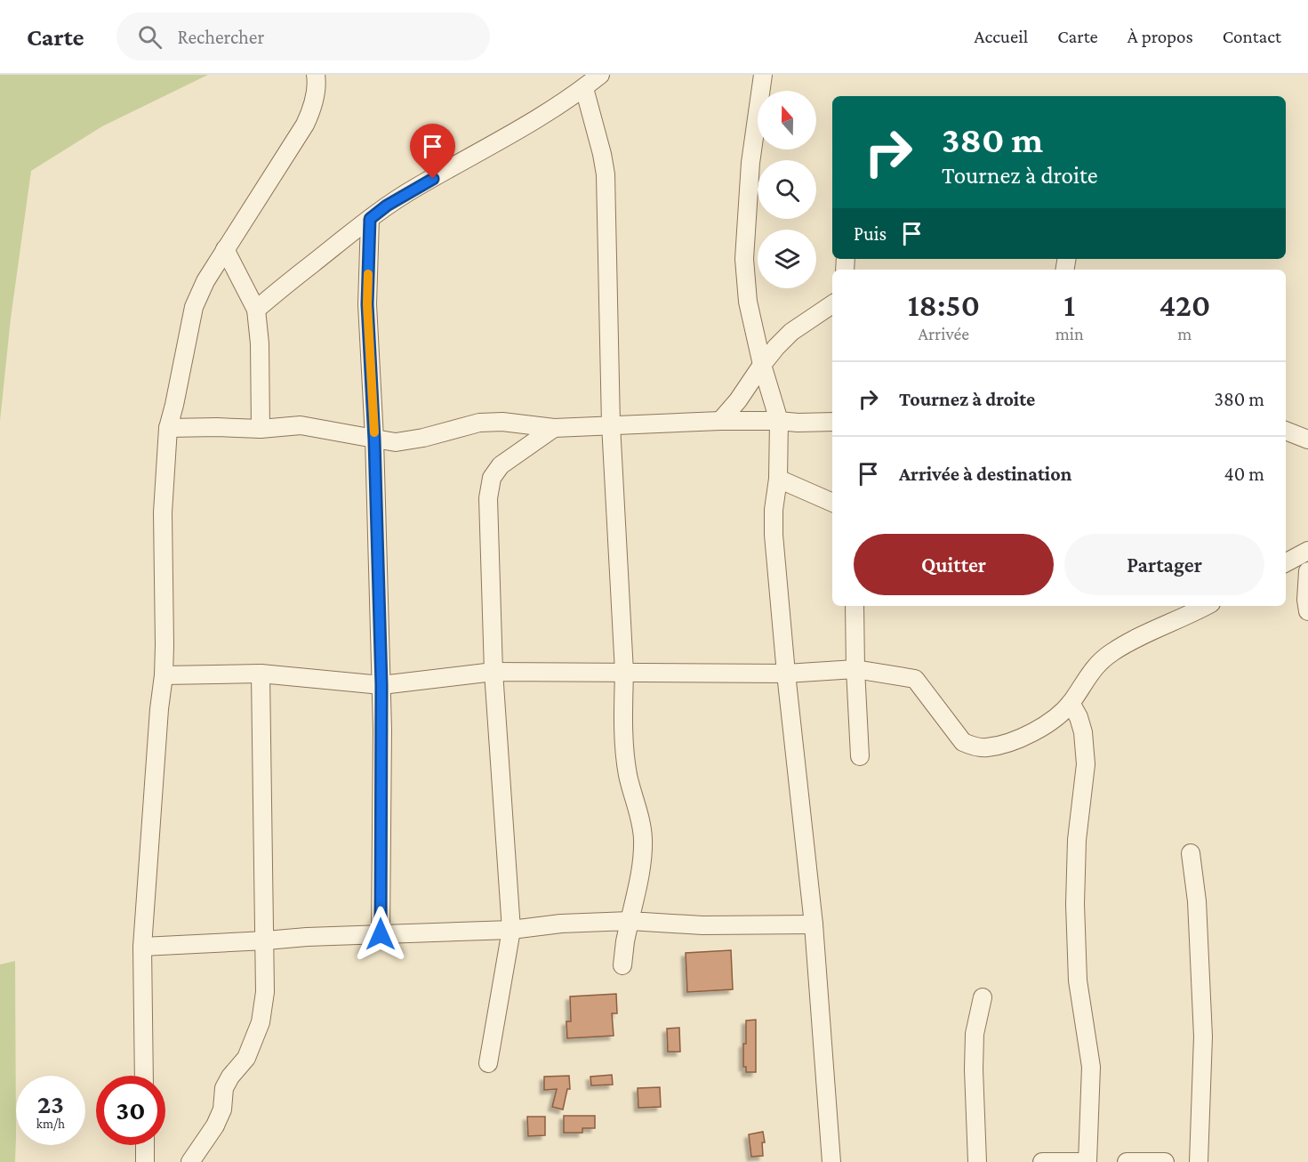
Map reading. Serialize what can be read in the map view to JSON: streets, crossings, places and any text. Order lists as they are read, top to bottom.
{
  "north": "top",
  "page": {
    "header": "Carte",
    "search": "Rechercher",
    "nav": [
      "Accueil",
      "Carte",
      "À propos",
      "Contact"
    ],
    "turn": ["380 m", "Tournez à droite"],
    "then": "Puis",
    "eta": [
      "18:50",
      "Arrivée",
      "1",
      "min",
      "420",
      "m"
    ],
    "list": [
      {
        "name": "Tournez à droite",
        "value": "380 m"
      },
      {
        "name": "Arrivée à destination",
        "value": "40 m"
      }
    ],
    "buttons": ["Quitter", "Partager"],
    "speed": "23 km/h",
    "limit": "30"
  }
}
